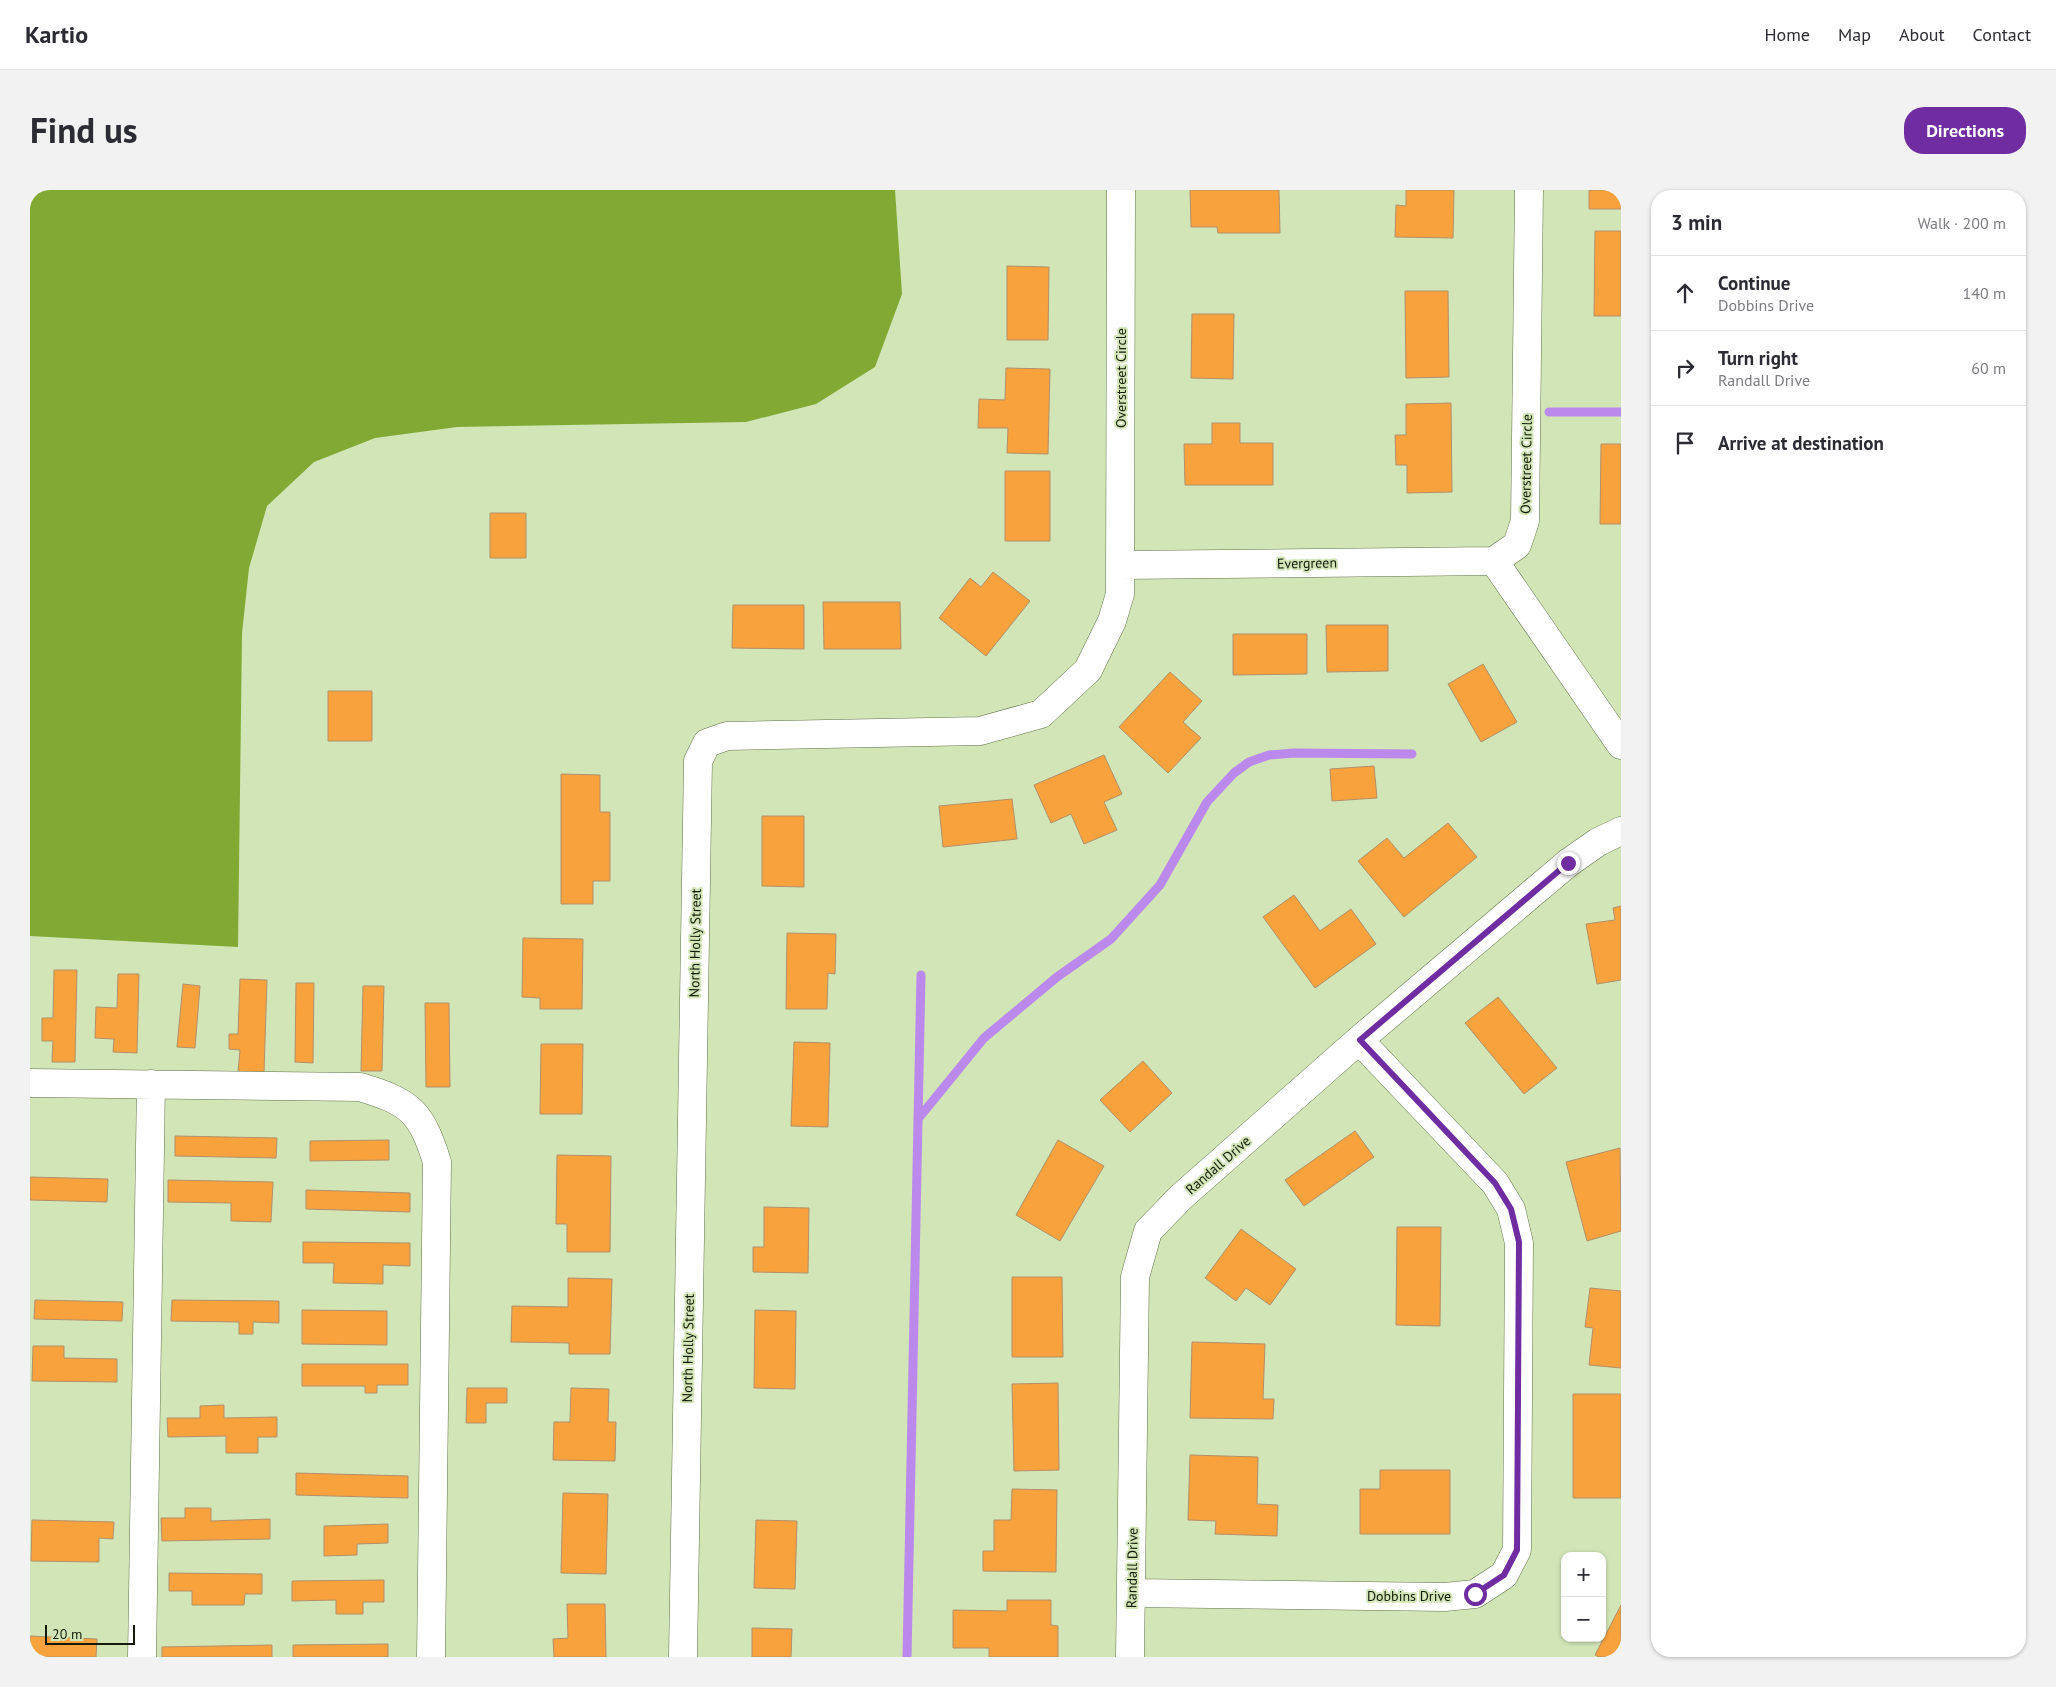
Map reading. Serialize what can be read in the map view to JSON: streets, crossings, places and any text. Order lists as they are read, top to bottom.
{
  "streets": {
    "street": [
      "Overstreet Circle",
      "Evergreen",
      "North Holly Street",
      "Randall Drive",
      "Dobbins Drive"
    ]
  },
  "crossings": [
    ["Overstreet Circle", "Evergreen"],
    ["Overstreet Circle", "North Holly Street"],
    ["Evergreen", "North Holly Street"],
    ["Randall Drive", "Dobbins Drive"]
  ],
  "scale_bar": "20 m",
  "page": {
    "header": "Kartio",
    "nav": [
      "Home",
      "Map",
      "About",
      "Contact"
    ],
    "title": "Find us",
    "buttons": "Directions",
    "heading": ["3 min", "Walk · 200 m"],
    "list": [
      ["Continue", "Dobbins Drive", "140 m"],
      ["Turn right", "Randall Drive", "60 m"],
      "Arrive at destination"
    ],
    "map_buttons": ["+", "−"],
    "scale": "20 m"
  }
}
